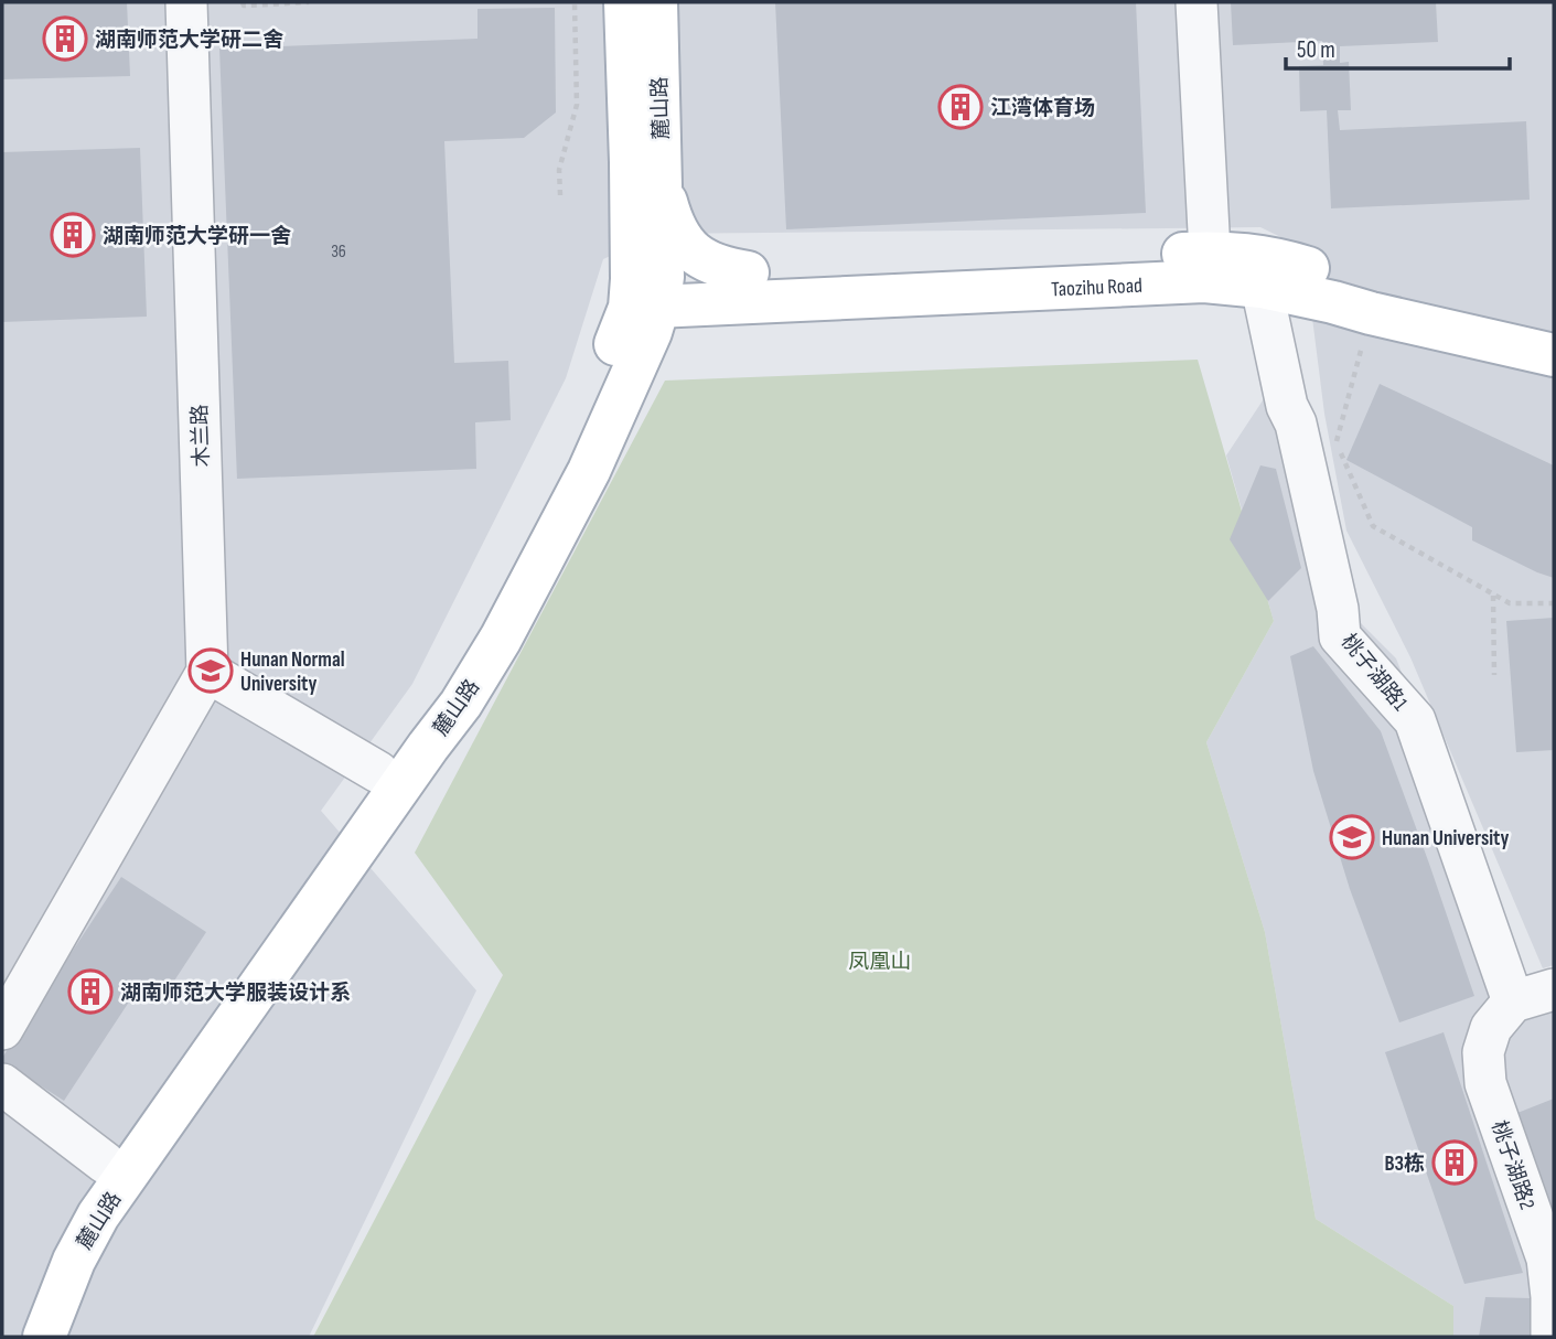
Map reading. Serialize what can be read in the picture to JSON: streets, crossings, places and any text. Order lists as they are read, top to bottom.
{
  "streets": {
    "main road": ["麓山路", "Taozihu Road"],
    "street": ["木兰路", "桃子湖路1", "桃子湖路2"]
  },
  "crossings": [
    ["麓山路", "Taozihu Road"],
    ["Taozihu Road", "桃子湖路1"],
    ["桃子湖路1", "桃子湖路2"]
  ],
  "parks": ["凤凰山"],
  "places": {
    "building": [
      "湖南师范大学研二舍",
      "江湾体育场",
      "湖南师范大学研一舍",
      "湖南师范大学服装设计系",
      "B3栋"
    ],
    "school or university": ["Hunan Normal University", "Hunan University"]
  },
  "house_numbers": ["36"],
  "scale_bar": "50 m"
}
